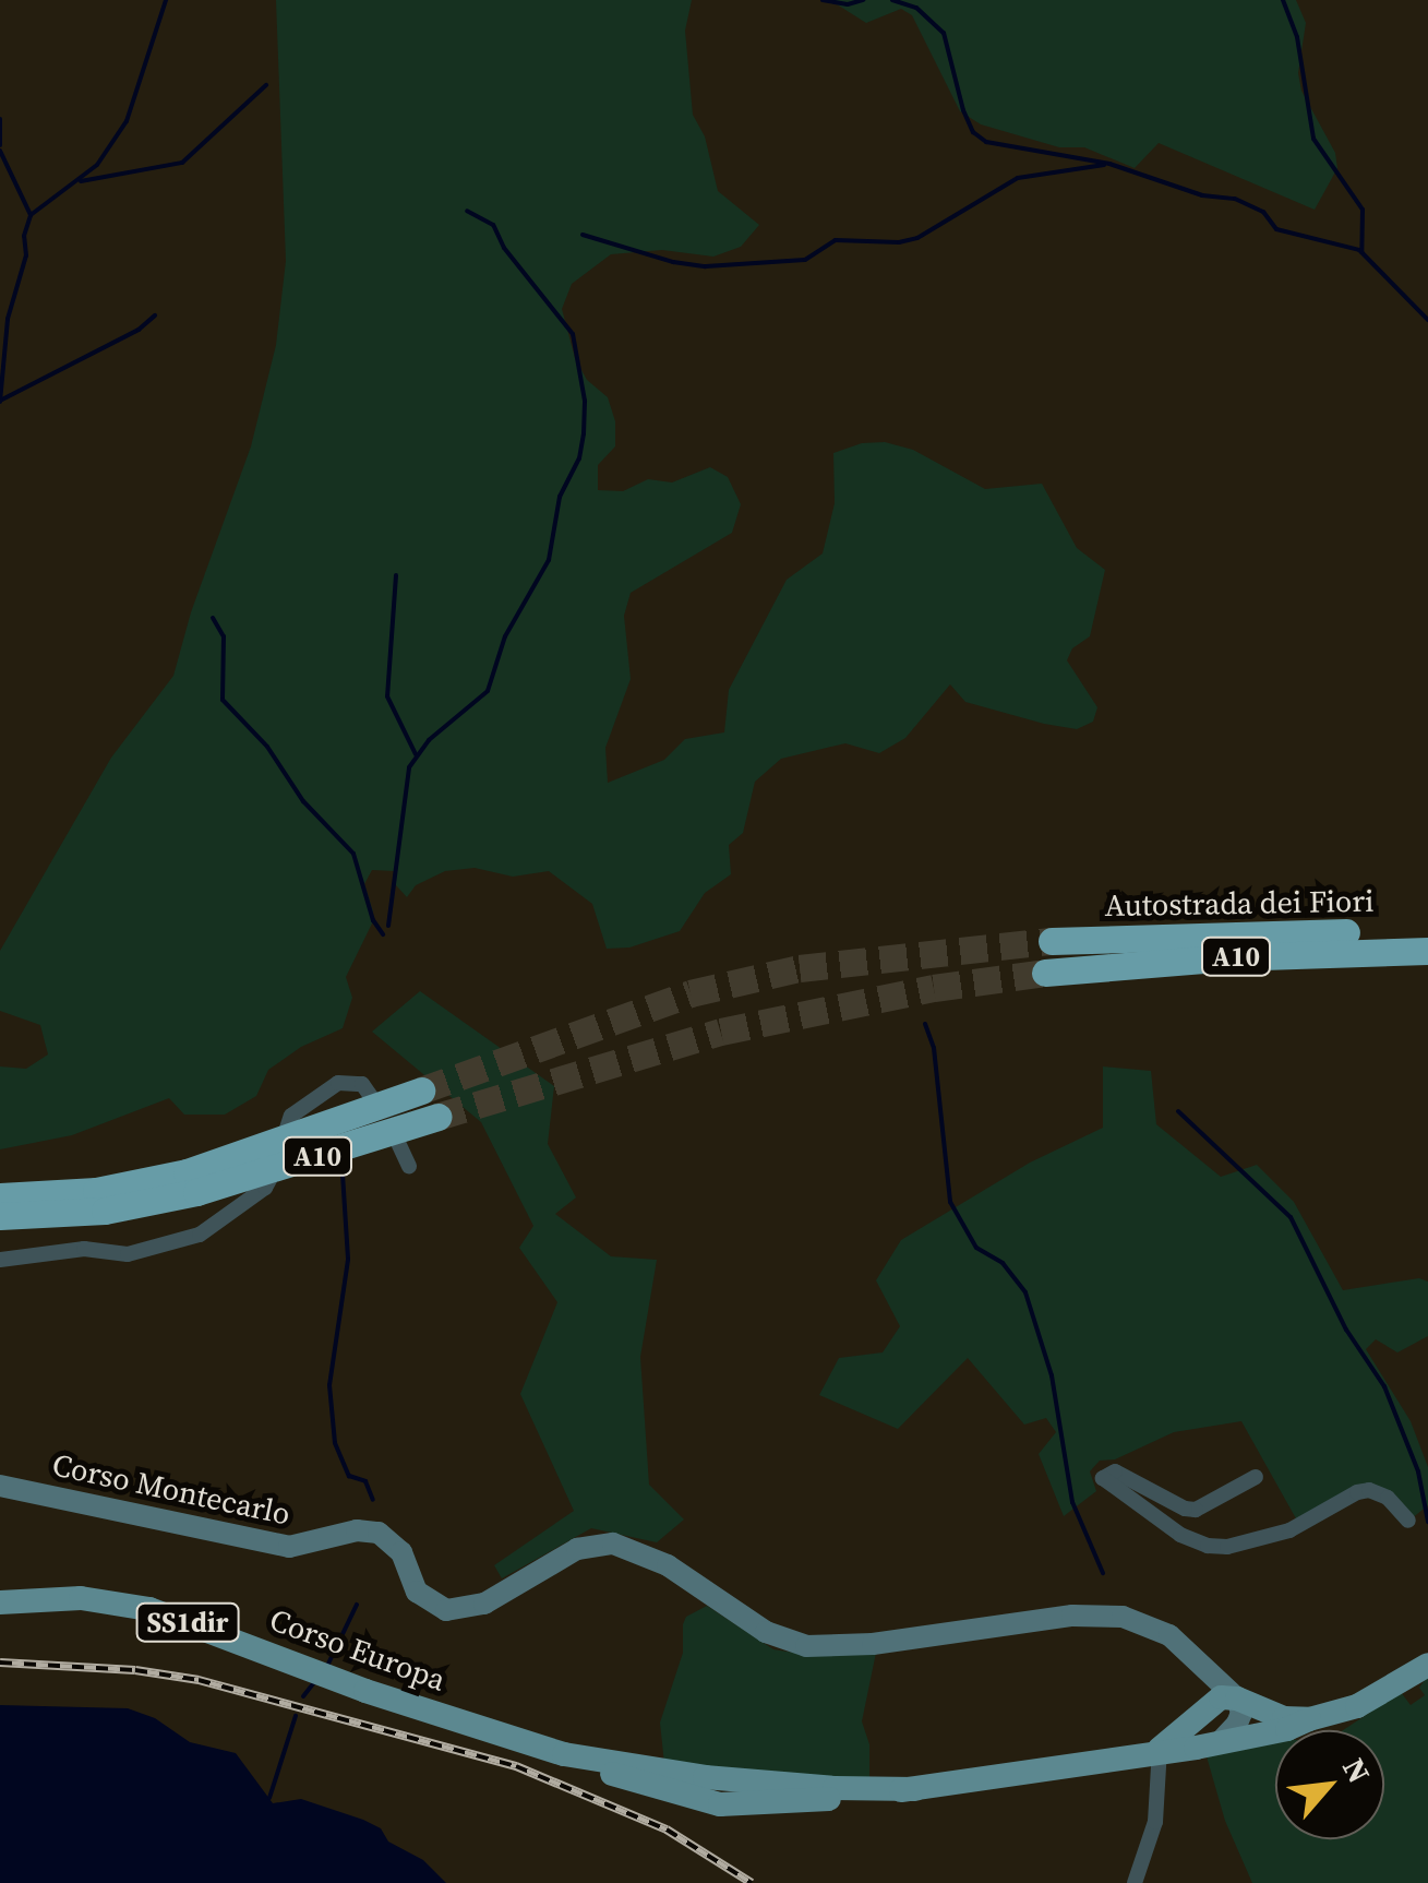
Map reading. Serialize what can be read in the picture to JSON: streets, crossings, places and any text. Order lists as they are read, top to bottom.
{
  "streets": {
    "highway": ["Autostrada dei Fiori", "A10"],
    "main road": ["Corso Montecarlo", "SS1dir", "Corso Europa"]
  },
  "north": "top right"
}
